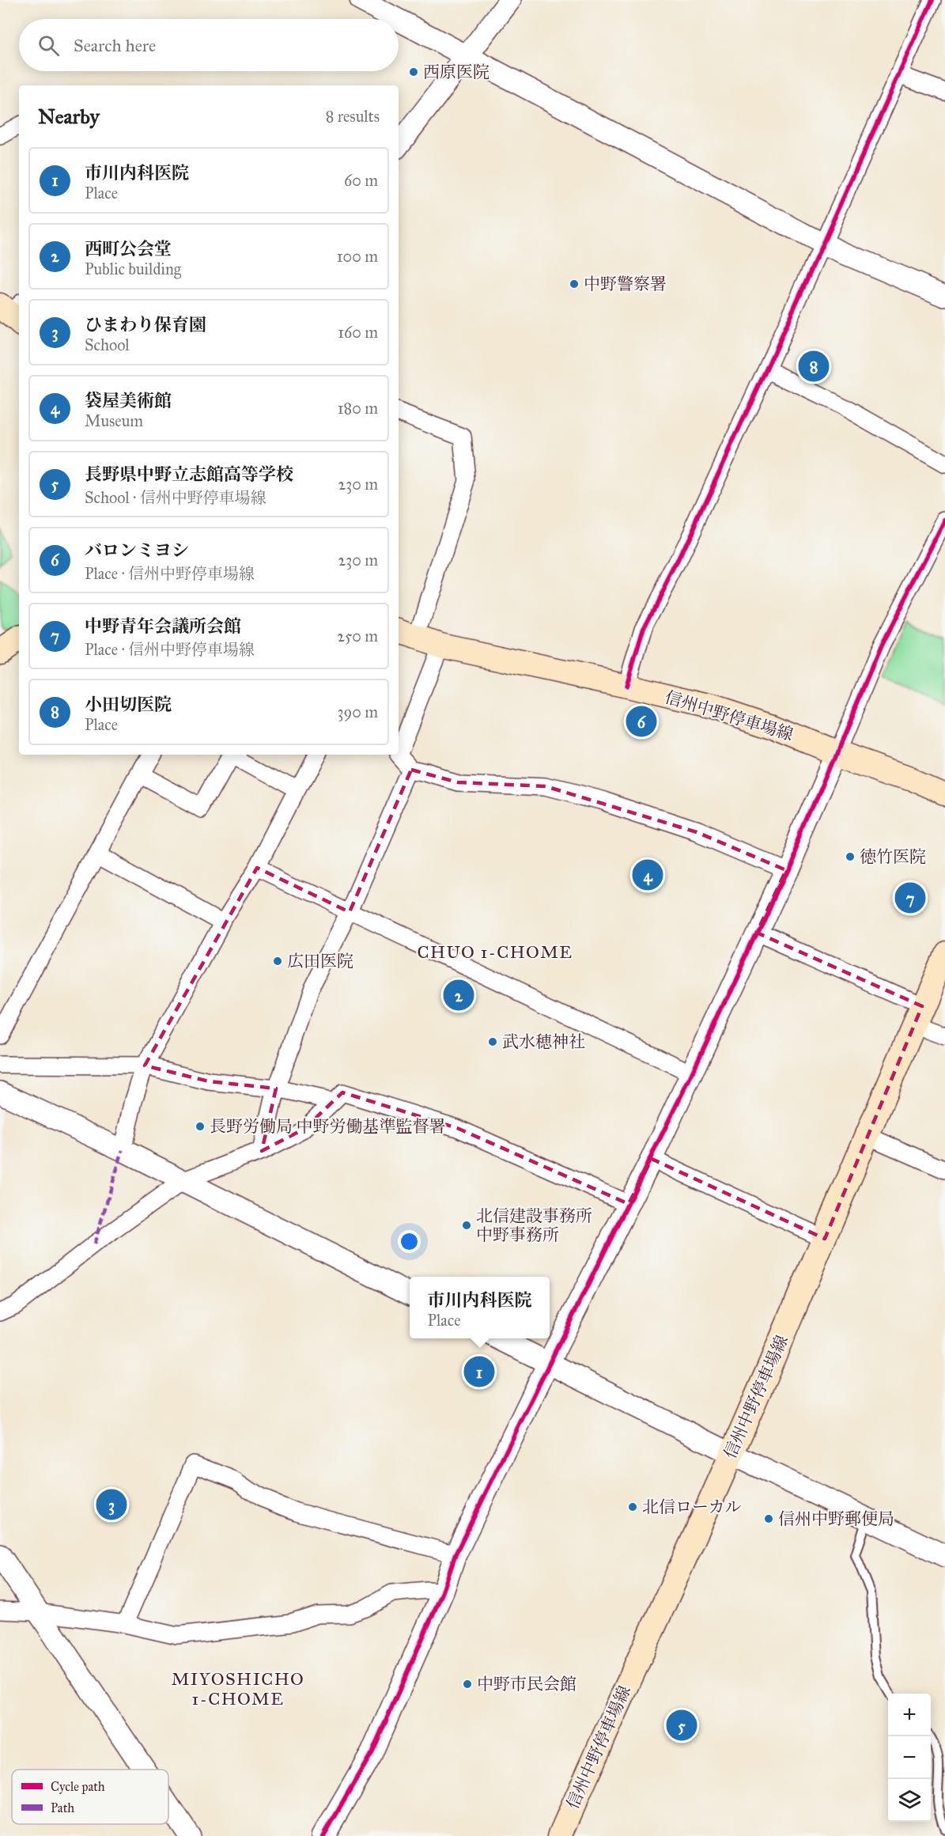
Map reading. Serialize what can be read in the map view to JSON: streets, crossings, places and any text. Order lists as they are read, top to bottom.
{
  "streets": {
    "main road": ["信州中野停車場線"]
  },
  "districts": ["CHUO 1-CHOME", "MIYOSHICHO 1-CHOME"],
  "places": [
    "西原医院",
    "中野警察署",
    "徳竹医院",
    "広田医院",
    "武水穂神社",
    "長野労働局 中野労働基準監督署",
    "北信建設事務所 中野事務所",
    "北信ローカル",
    "信州中野郵便局",
    "中野市民会館"
  ],
  "legend": ["Cycle path", "Path"],
  "page": {
    "search": "Search here",
    "heading": ["Nearby", "8 results"],
    "list": [
      {
        "mark": "1",
        "name": "市川内科医院",
        "note": "Place",
        "value": "60 m"
      },
      {
        "mark": "2",
        "name": "西町公会堂",
        "note": "Public building",
        "value": "100 m"
      },
      {
        "mark": "3",
        "name": "ひまわり保育園",
        "note": "School",
        "value": "160 m"
      },
      {
        "mark": "4",
        "name": "袋屋美術館",
        "note": "Museum",
        "value": "180 m"
      },
      {
        "mark": "5",
        "name": "長野県中野立志館高等学校",
        "note": "School · 信州中野停車場線",
        "value": "230 m"
      },
      {
        "mark": "6",
        "name": "バロンミヨシ",
        "note": "Place · 信州中野停車場線",
        "value": "230 m"
      },
      {
        "mark": "7",
        "name": "中野青年会議所会館",
        "note": "Place · 信州中野停車場線",
        "value": "250 m"
      },
      {
        "mark": "8",
        "name": "小田切医院",
        "note": "Place",
        "value": "390 m"
      }
    ],
    "pins": [
      "8",
      "6",
      "4",
      "7",
      "2",
      "1",
      "3",
      "5"
    ],
    "popup": ["市川内科医院", "Place"],
    "map_buttons": ["+", "−"]
  }
}
